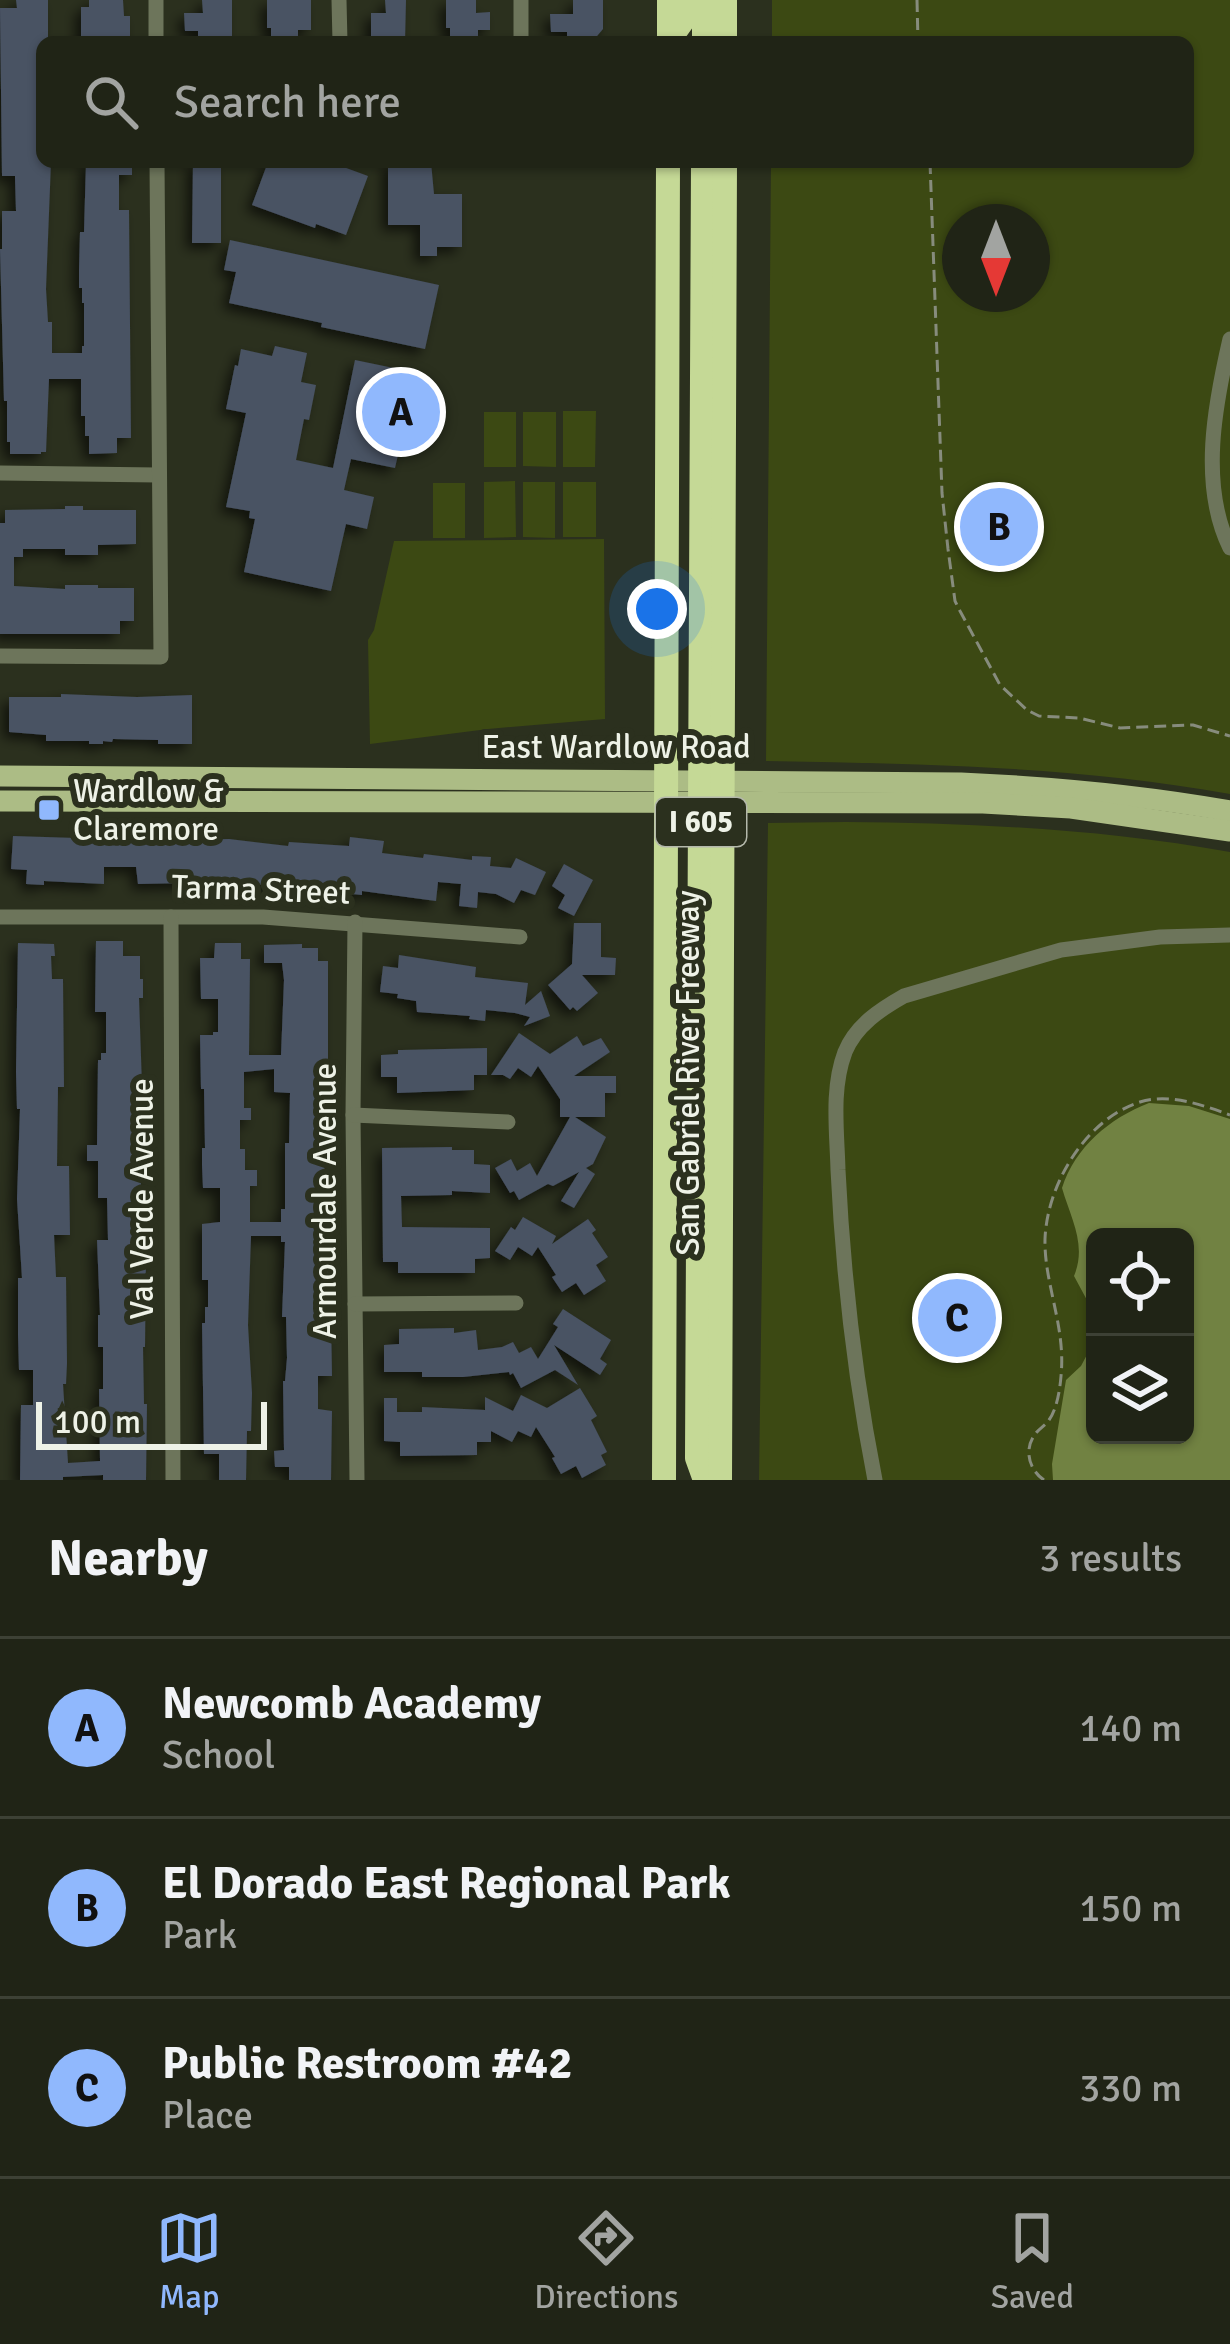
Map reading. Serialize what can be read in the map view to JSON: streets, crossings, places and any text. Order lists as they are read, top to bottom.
{
  "streets": {
    "highway": ["I 605", "San Gabriel River Freeway"],
    "main road": ["East Wardlow Road"],
    "street": ["Tarma Street", "Val Verde Avenue", "Armourdale Avenue"]
  },
  "crossings": [
    ["Tarma Street", "Val Verde Avenue"],
    ["Tarma Street", "Armourdale Avenue"]
  ],
  "places": {
    "transit": ["Wardlow & Claremore"]
  },
  "scale_bar": "100 m",
  "north": "bottom",
  "page": {
    "search": "Search here",
    "pins": ["A", "B", "C"],
    "scale": "100 m",
    "heading": ["Nearby", "3 results"],
    "list": [
      {
        "mark": "A",
        "name": "Newcomb Academy",
        "note": "School",
        "value": "140 m"
      },
      {
        "mark": "B",
        "name": "El Dorado East Regional Park",
        "note": "Park",
        "value": "150 m"
      },
      {
        "mark": "C",
        "name": "Public Restroom #42",
        "note": "Place",
        "value": "330 m"
      }
    ],
    "nav": ["Map", "Directions", "Saved"]
  }
}
